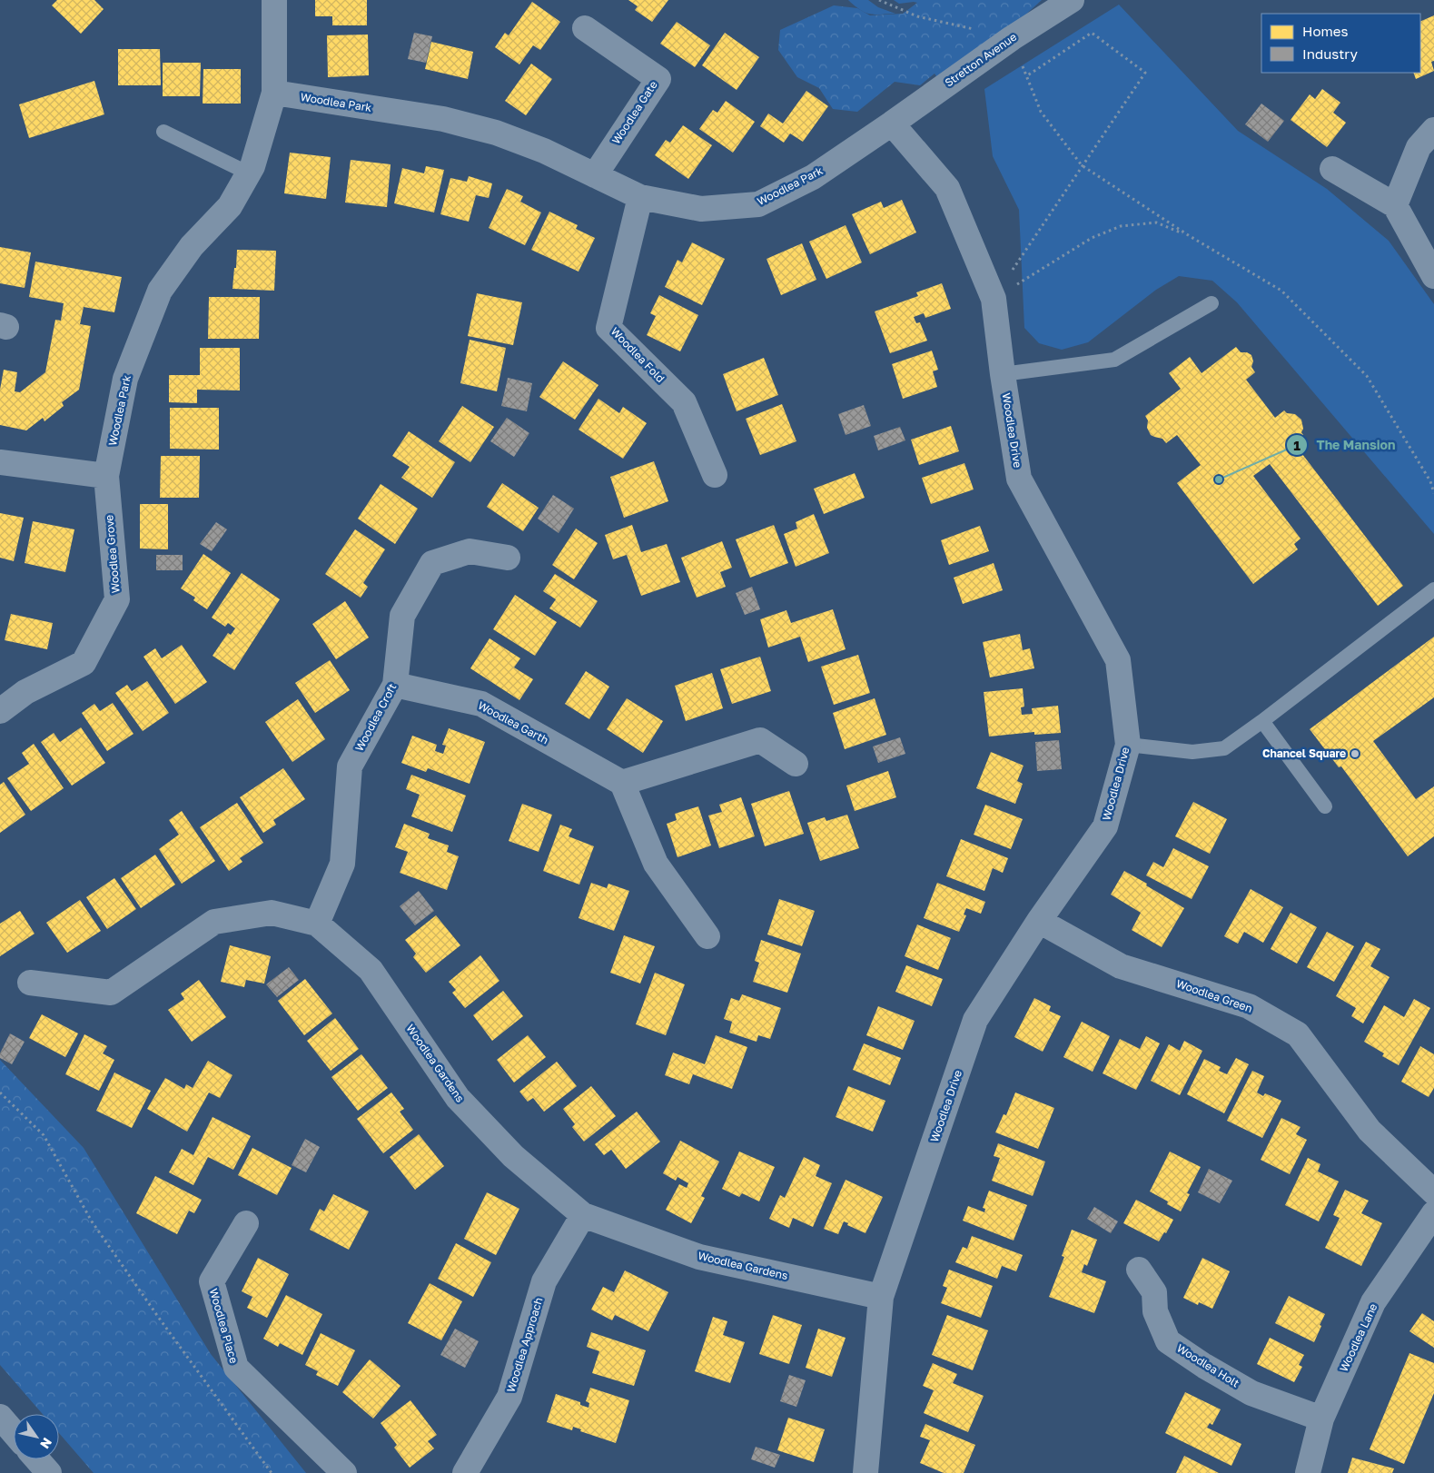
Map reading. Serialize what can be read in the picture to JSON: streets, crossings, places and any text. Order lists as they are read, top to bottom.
{
  "streets": {
    "street": [
      "Stretton Avenue",
      "Woodlea Park",
      "Woodlea Gate",
      "Woodlea Fold",
      "Woodlea Drive",
      "Woodlea Grove",
      "Woodlea Croft",
      "Woodlea Garth",
      "Woodlea Green",
      "Woodlea Gardens",
      "Woodlea Place",
      "Woodlea Lane",
      "Woodlea Approach",
      "Woodlea Holt"
    ]
  },
  "crossings": [
    ["Stretton Avenue", "Woodlea Park"],
    ["Stretton Avenue", "Woodlea Drive"],
    ["Woodlea Park", "Woodlea Gate"],
    ["Woodlea Park", "Woodlea Fold"],
    ["Woodlea Park", "Woodlea Drive"],
    ["Woodlea Park", "Woodlea Grove"],
    ["Woodlea Drive", "Woodlea Green"],
    ["Woodlea Drive", "Woodlea Gardens"],
    ["Woodlea Croft", "Woodlea Garth"],
    ["Woodlea Croft", "Woodlea Gardens"],
    ["Woodlea Gardens", "Woodlea Approach"],
    ["Woodlea Lane", "Woodlea Holt"]
  ],
  "places": ["The Mansion", "Chancel Square"],
  "legend": ["Homes", "Industry"],
  "north": "bottom right"
}
